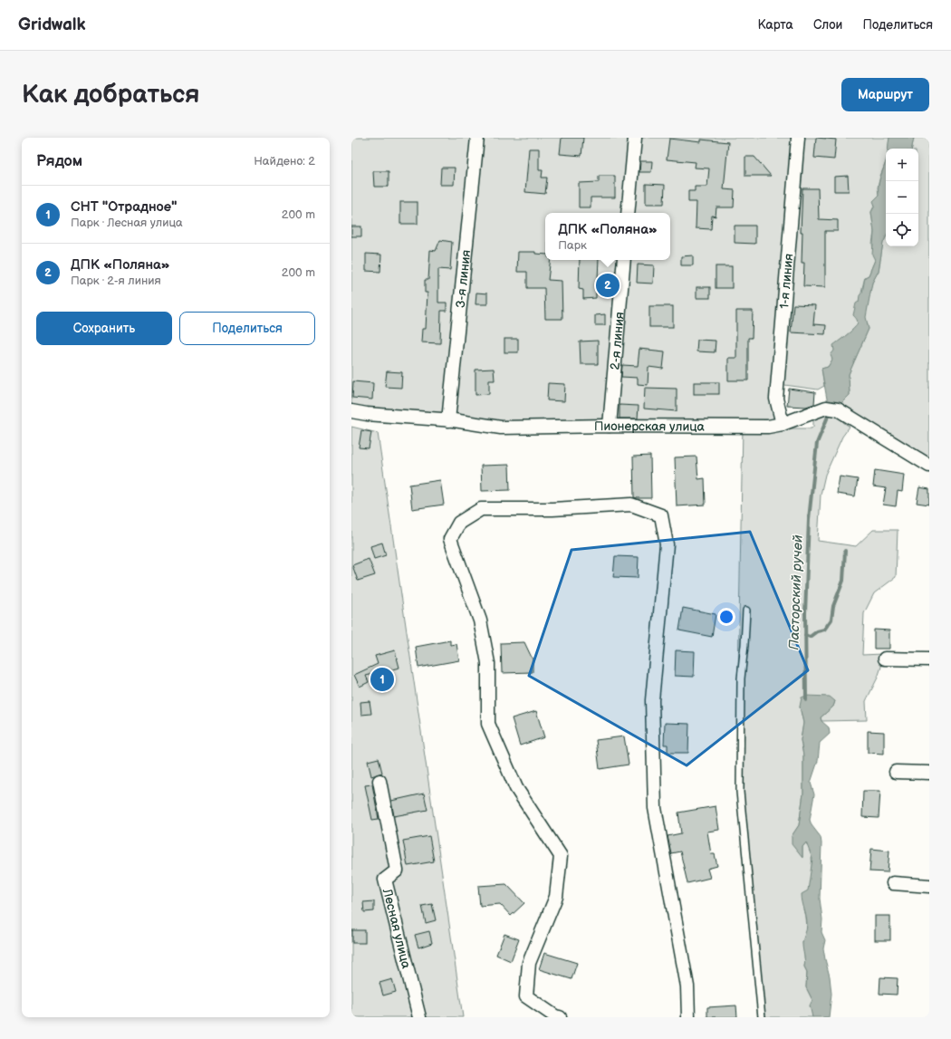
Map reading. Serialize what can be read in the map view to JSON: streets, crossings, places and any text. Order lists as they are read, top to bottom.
{
  "streets": {
    "street": [
      "3-я линия",
      "1-я линия",
      "2-я линия",
      "Пионерская улица",
      "Лесная улица"
    ]
  },
  "crossings": [
    ["3-я линия", "Пионерская улица"],
    ["1-я линия", "Пионерская улица"],
    ["2-я линия", "Пионерская улица"]
  ],
  "water": ["Пасторский ручей"],
  "page": {
    "header": "Gridwalk",
    "nav": ["Карта", "Слои", "Поделиться"],
    "buttons": [
      "Маршрут",
      ["Сохранить", "Поделиться"]
    ],
    "title": "Как добраться",
    "heading": ["Рядом", "Найдено: 2"],
    "map_buttons": ["+", "−"],
    "list": [
      {
        "mark": "1",
        "name": "СНТ \"Отрадное\"",
        "note": "Парк · Лесная улица",
        "value": "200 m"
      },
      {
        "mark": "2",
        "name": "ДПК «Поляна»",
        "note": "Парк · 2-я линия",
        "value": "200 m"
      }
    ],
    "popup": ["ДПК «Поляна»", "Парк"],
    "pins": ["2", "1"]
  }
}
